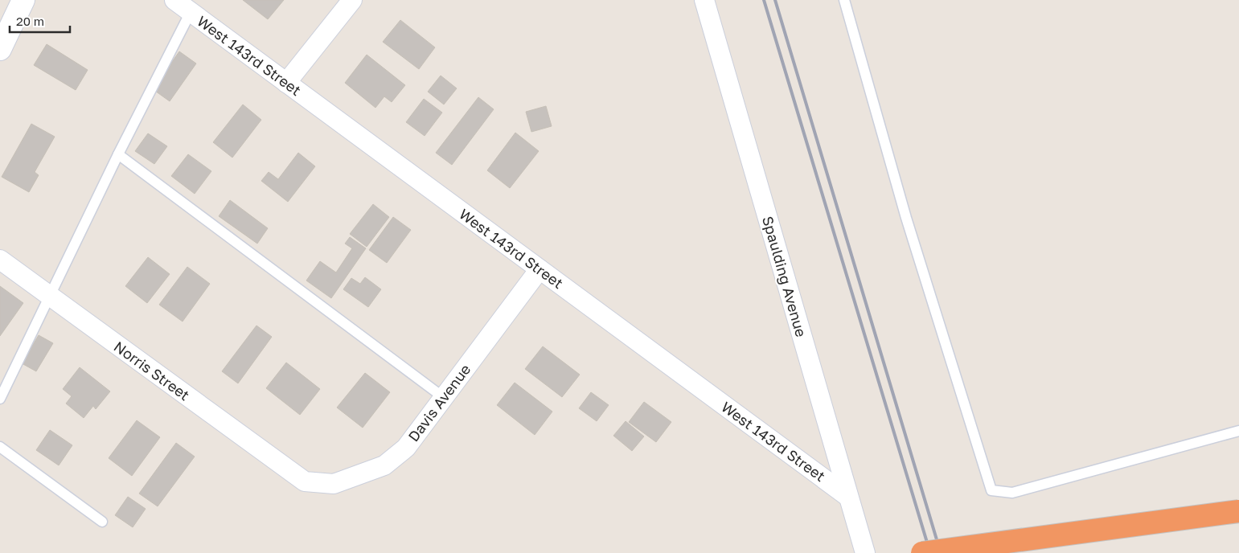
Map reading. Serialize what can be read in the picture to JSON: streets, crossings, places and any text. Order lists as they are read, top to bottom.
{
  "streets": {
    "street": [
      "West 143rd Street",
      "Spaulding Avenue",
      "Norris Street",
      "Davis Avenue"
    ]
  },
  "crossings": [
    ["West 143rd Street", "Spaulding Avenue"],
    ["West 143rd Street", "Davis Avenue"],
    ["Norris Street", "Davis Avenue"]
  ],
  "scale_bar": "20 m"
}
